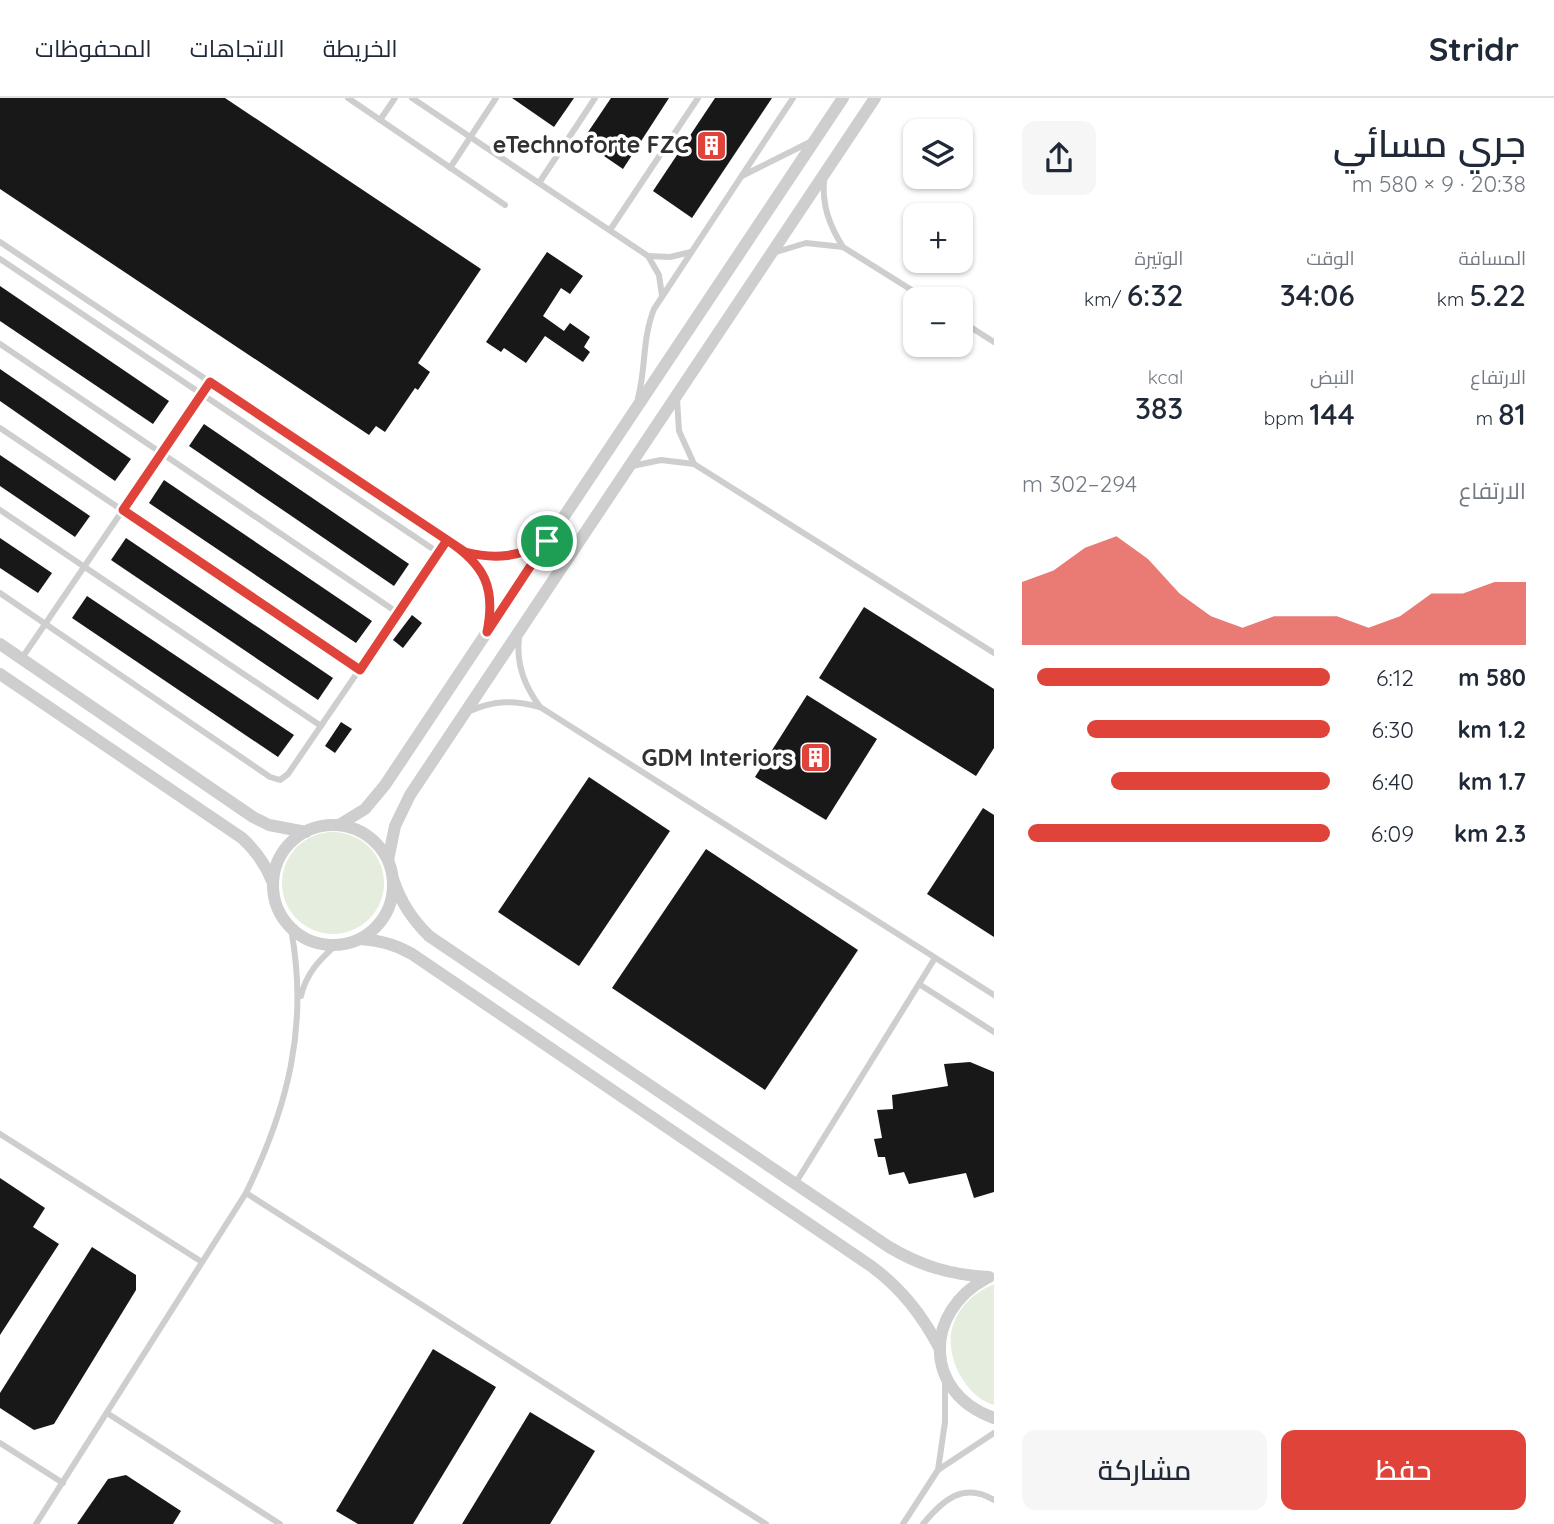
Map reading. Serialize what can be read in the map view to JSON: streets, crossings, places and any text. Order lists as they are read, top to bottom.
{
  "places": {
    "building": ["eTechnoforte FZC", "GDM Interiors"]
  },
  "page": {
    "header": "Stridr",
    "nav": ["الخريطة", "الاتجاهات", "المحفوظات"],
    "heading": ["جري مسائي", "20:38 · 9 × 580 m"],
    "map_buttons": ["+", "−"],
    "stats": [
      ["المسافة", "5.22 km"],
      ["الوقت", "34:06"],
      ["الوتيرة", "6:32 /km"],
      ["الارتفاع", "81 m"],
      ["النبض", "144 bpm"],
      ["kcal", "383"]
    ],
    "chart": ["الارتفاع", "294–302 m"],
    "list": [
      {
        "name": "580 m",
        "note": "6:12"
      },
      {
        "name": "1.2 km",
        "note": "6:30"
      },
      {
        "name": "1.7 km",
        "note": "6:40"
      },
      {
        "name": "2.3 km",
        "note": "6:09"
      }
    ],
    "buttons": ["حفظ", "مشاركة"]
  }
}
